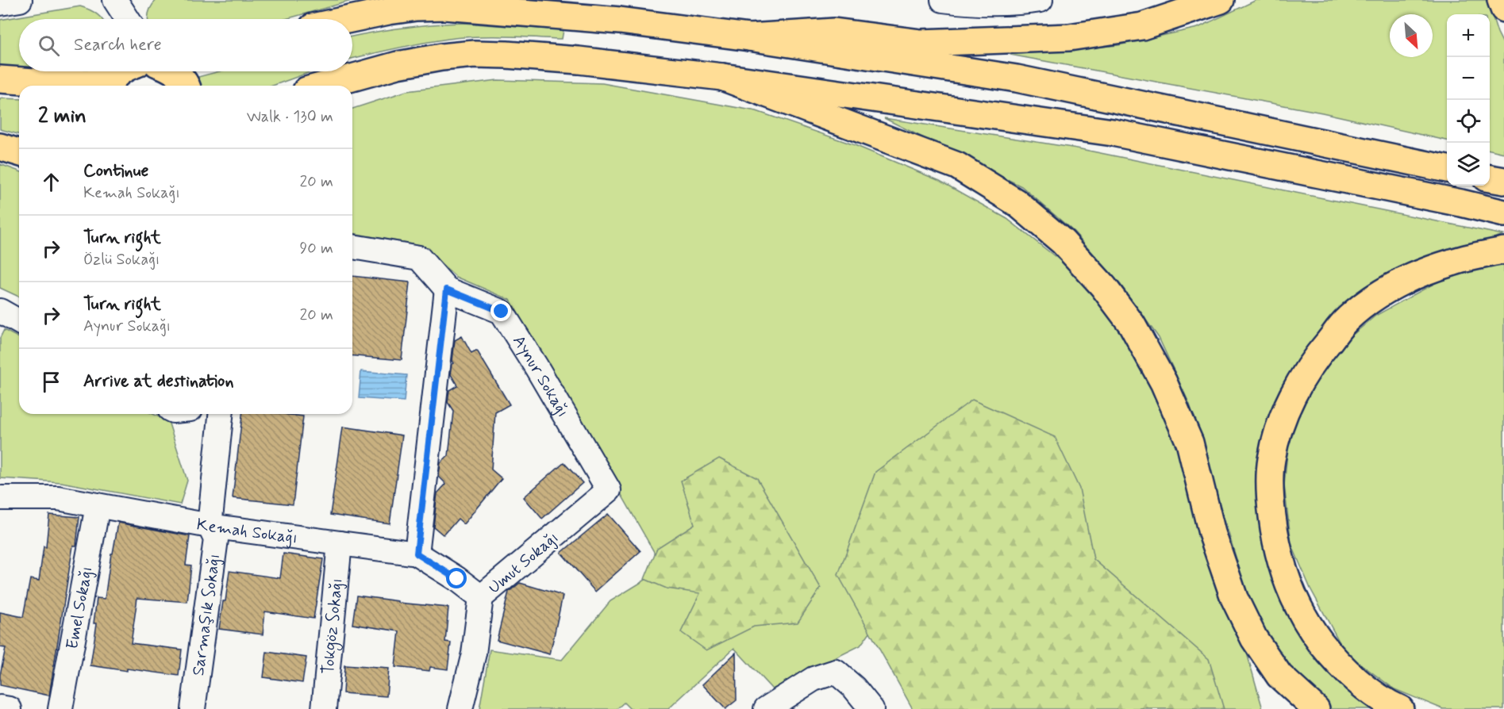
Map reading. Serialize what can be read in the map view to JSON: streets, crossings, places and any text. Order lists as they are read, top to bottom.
{
  "streets": {
    "street": [
      "Aynur Sokağı",
      "Kemah Sokağı",
      "Umut Sokağı",
      "Emel Sokağı",
      "Sarmaşık Sokağı",
      "Tokgöz Sokağı"
    ]
  },
  "crossings": [
    ["Aynur Sokağı", "Umut Sokağı"],
    ["Kemah Sokağı", "Umut Sokağı"],
    ["Kemah Sokağı", "Emel Sokağı"],
    ["Kemah Sokağı", "Sarmaşık Sokağı"],
    ["Kemah Sokağı", "Tokgöz Sokağı"]
  ],
  "north": "bottom right",
  "page": {
    "map_buttons": ["+", "−"],
    "search": "Search here",
    "heading": ["2 min", "Walk · 130 m"],
    "list": [
      ["Continue", "Kemah Sokağı", "20 m"],
      ["Turn right", "Özlü Sokağı", "90 m"],
      ["Turn right", "Aynur Sokağı", "20 m"],
      "Arrive at destination"
    ]
  }
}
